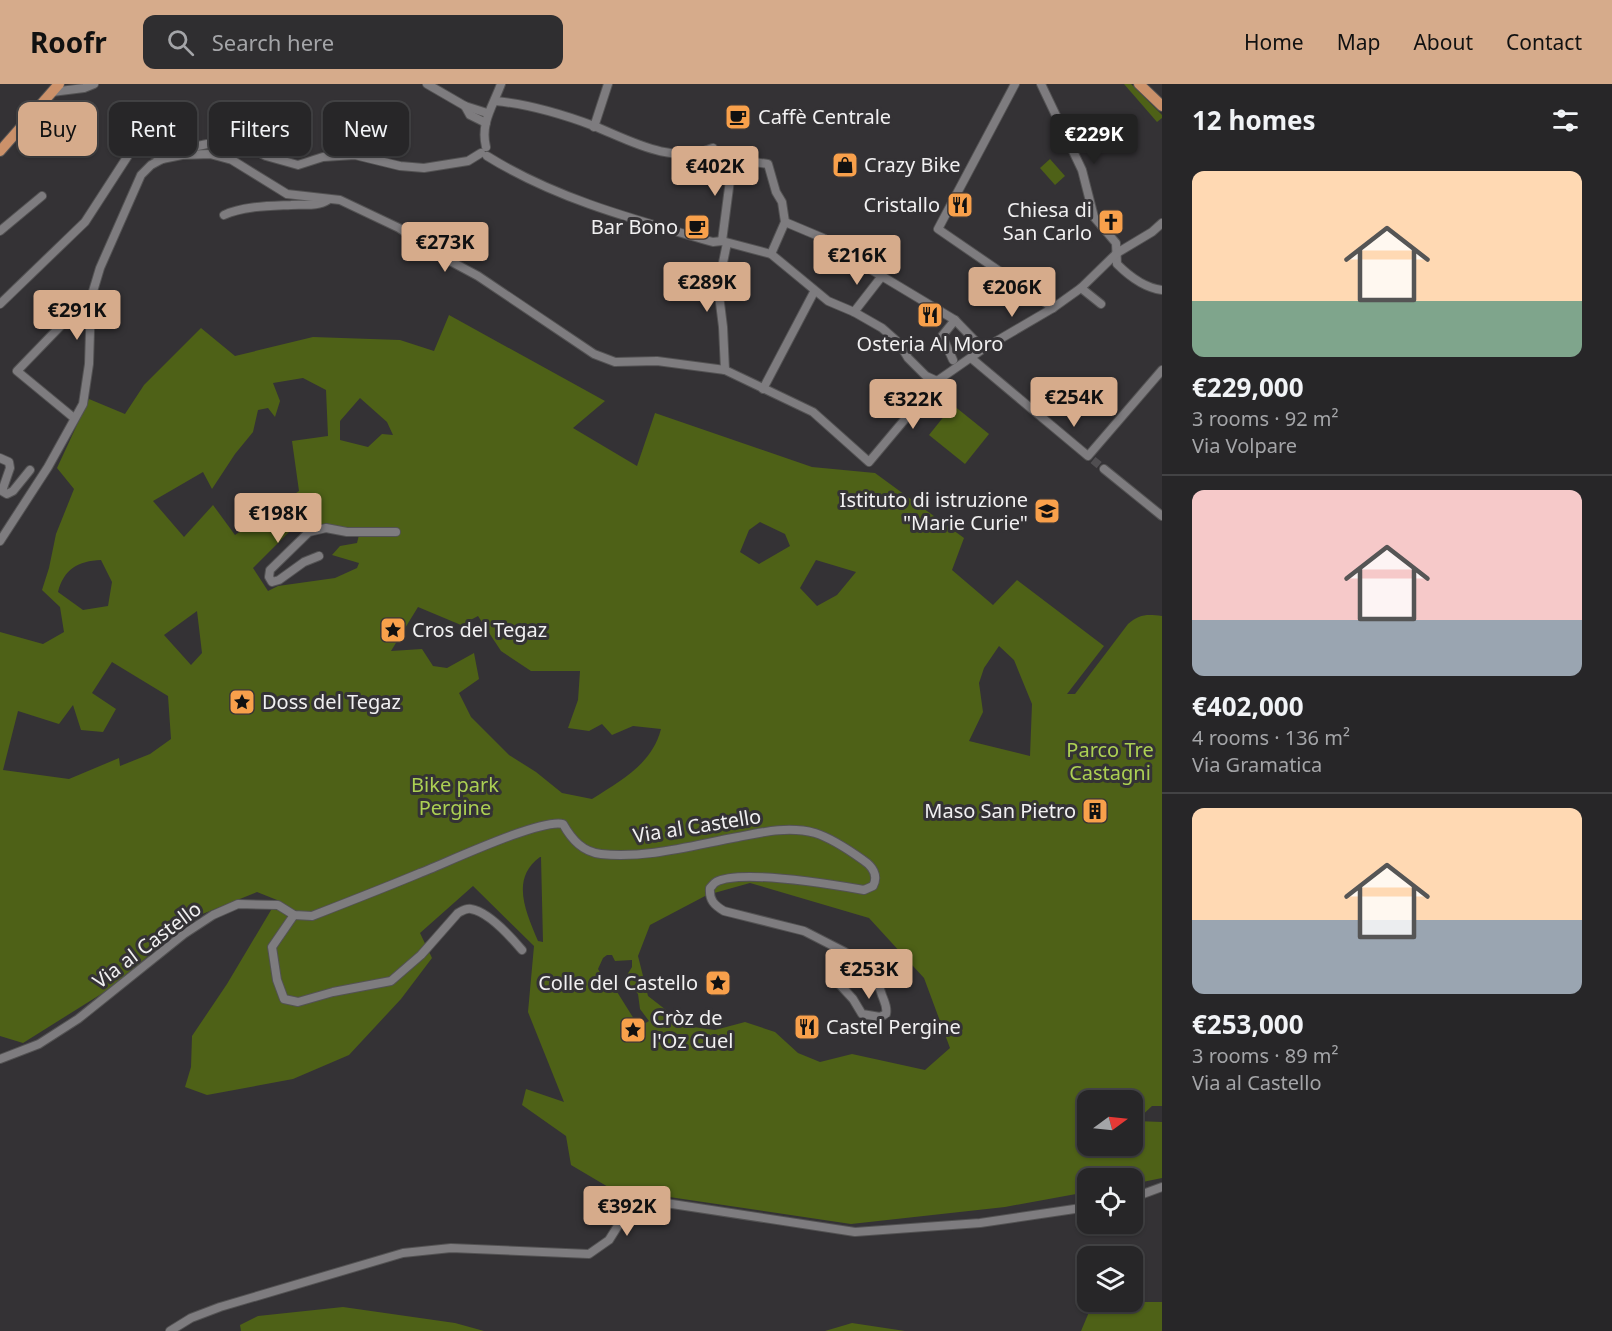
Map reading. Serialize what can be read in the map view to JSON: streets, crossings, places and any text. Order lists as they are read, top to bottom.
{
  "streets": {
    "street": ["Via al Castello"]
  },
  "parks": ["Parco Tre Castagni", "Bike park Pergine"],
  "places": {
    "cafe": ["Caffè Centrale", "Bar Bono"],
    "shop": ["Crazy Bike"],
    "restaurant": ["Cristallo", "Osteria Al Moro", "Castel Pergine"],
    "church": ["Chiesa di San Carlo"],
    "school or university": ["Istituto di istruzione \"Marie Curie\""],
    "place": [
      "Cros del Tegaz",
      "Doss del Tegaz",
      "Colle del Castello",
      "Cròz de l'Oz Cuel"
    ],
    "building": ["Maso San Pietro"]
  },
  "north": "right",
  "page": {
    "header": "Roofr",
    "search": "Search here",
    "nav": [
      "Home",
      "Map",
      "About",
      "Contact"
    ],
    "heading": "12 homes",
    "chip": [
      "Buy",
      "Rent",
      "Filters",
      "New"
    ],
    "price": [
      "€229K",
      "€402K",
      "€273K",
      "€216K",
      "€289K",
      "€206K",
      "€291K",
      "€254K",
      "€322K",
      "€198K",
      "€253K",
      "€392K"
    ],
    "list": [
      {
        "name": "€229,000",
        "note": "3 rooms · 92 m² · Via Volpare"
      },
      {
        "name": "€402,000",
        "note": "4 rooms · 136 m² · Via Gramatica"
      },
      {
        "name": "€253,000",
        "note": "3 rooms · 89 m² · Via al Castello"
      }
    ]
  }
}
